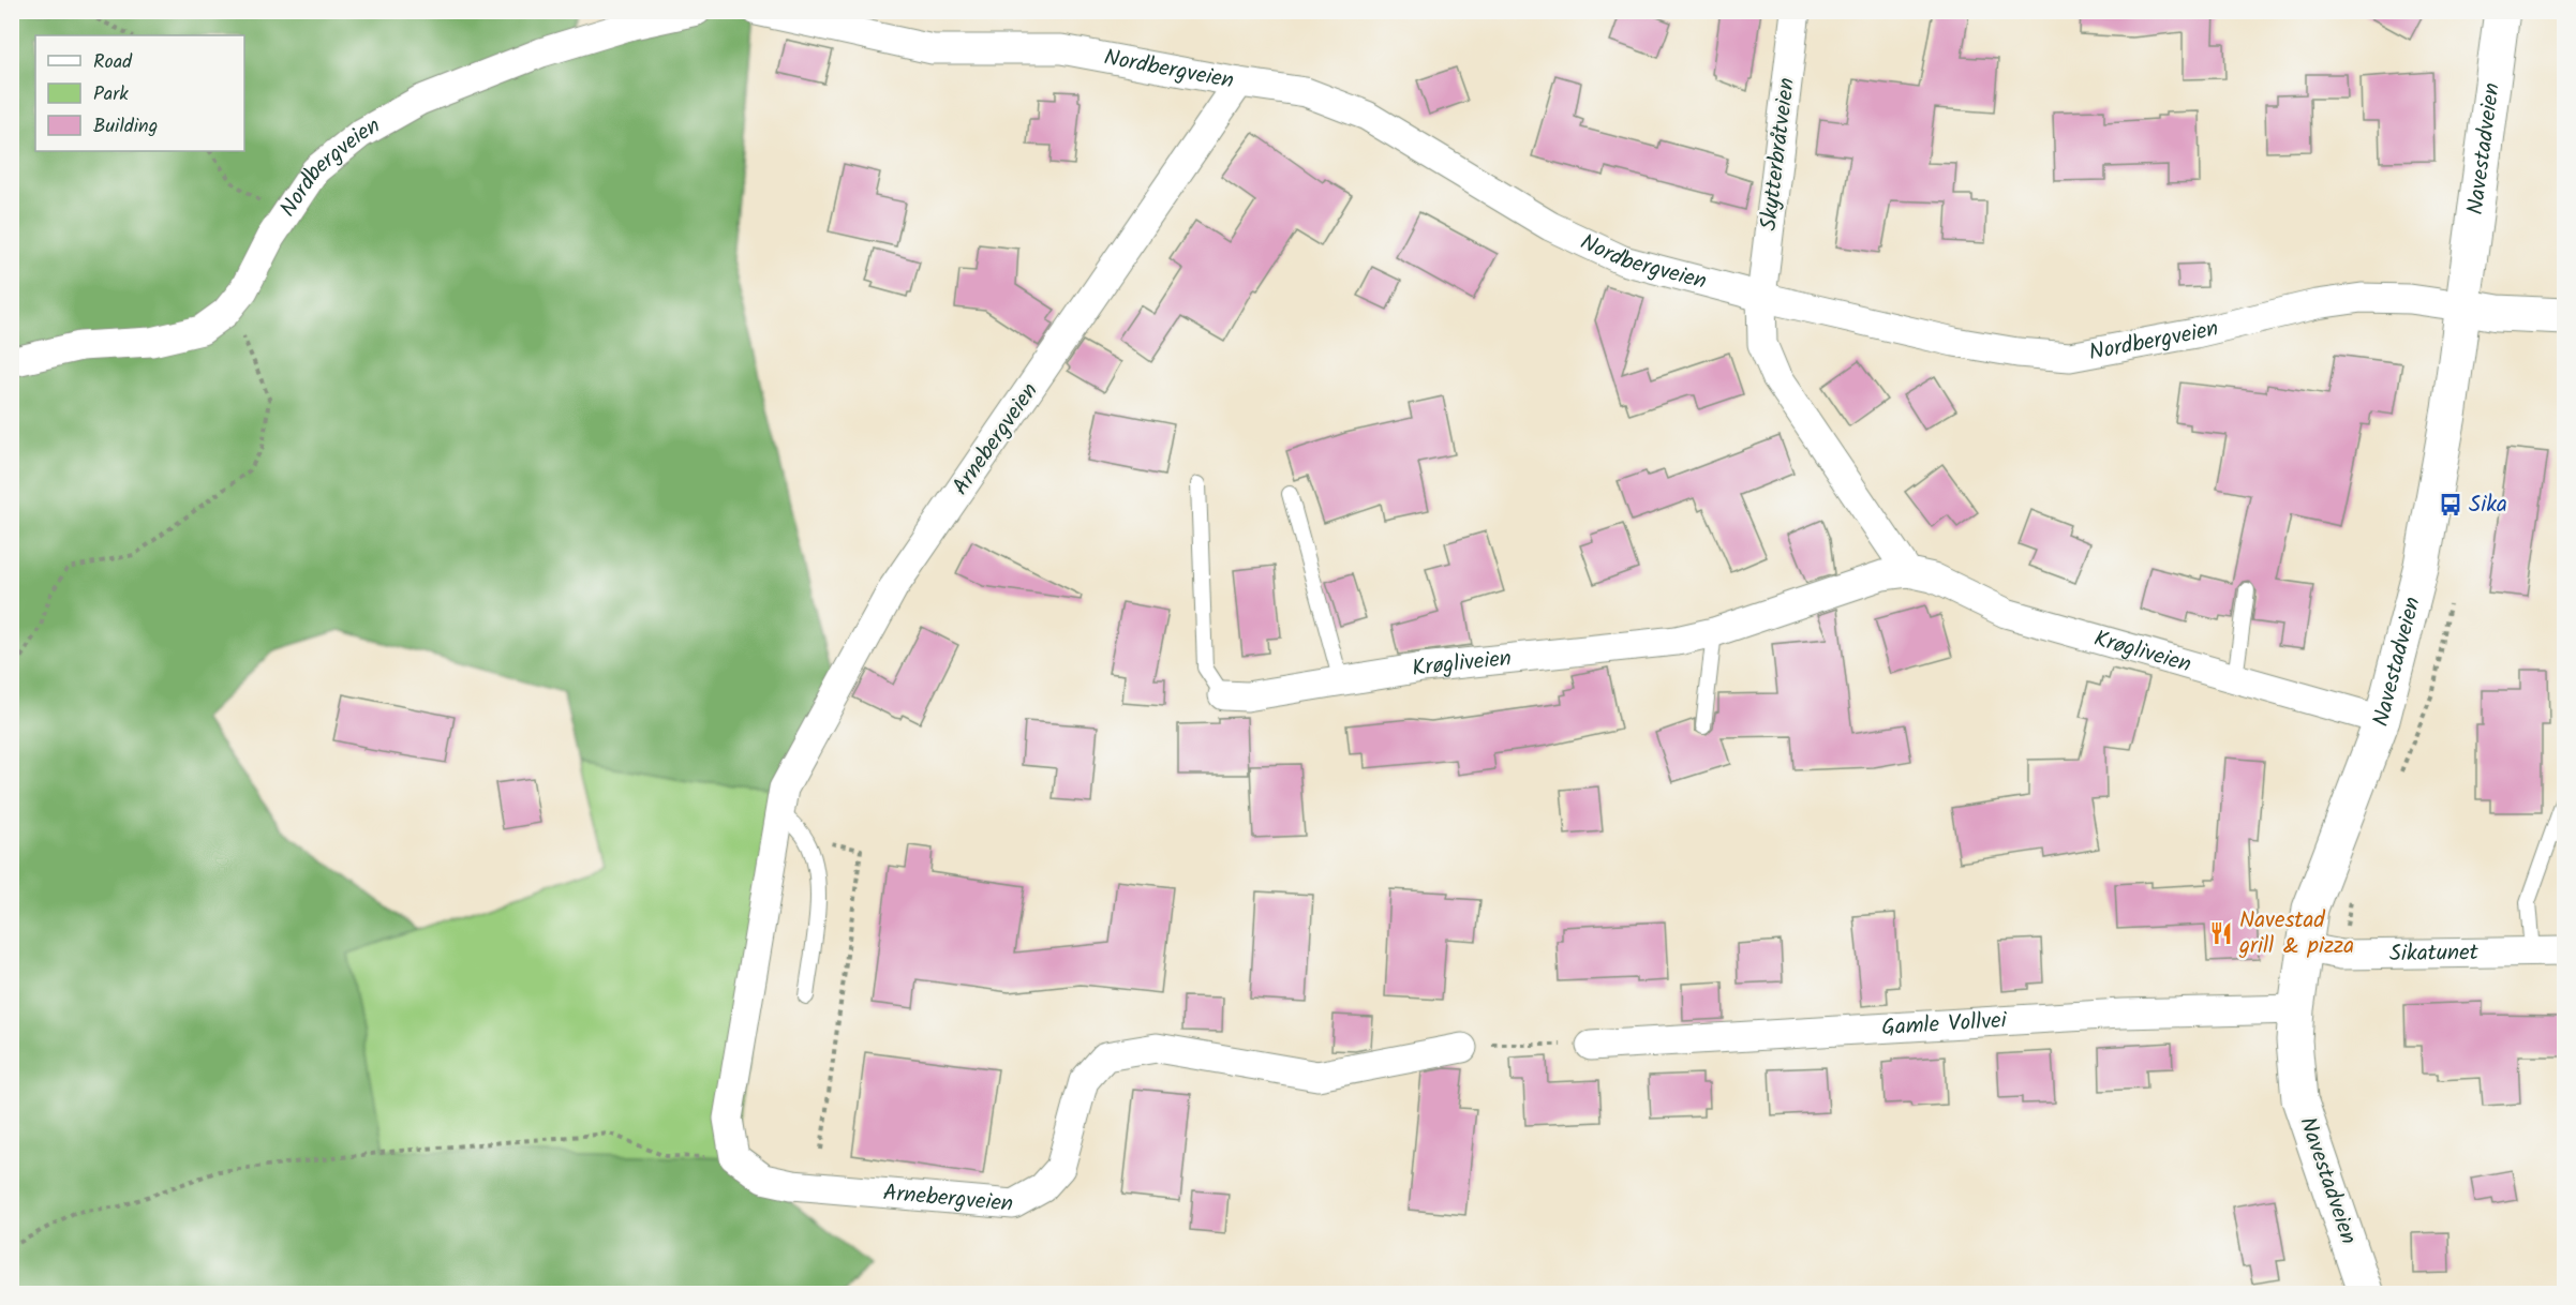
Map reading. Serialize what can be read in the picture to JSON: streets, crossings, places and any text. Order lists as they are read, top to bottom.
{
  "streets": {
    "street": [
      "Nordbergveien",
      "Navestadveien",
      "Skytterbråtveien",
      "Arnebergveien",
      "Krøgliveien",
      "Sikatunet",
      "Gamle Vollvei"
    ]
  },
  "crossings": [
    ["Nordbergveien", "Navestadveien"],
    ["Nordbergveien", "Skytterbråtveien"],
    ["Nordbergveien", "Arnebergveien"],
    ["Navestadveien", "Krøgliveien"],
    ["Navestadveien", "Sikatunet"],
    ["Navestadveien", "Gamle Vollvei"]
  ],
  "places": {
    "bus stop": ["Sika"],
    "restaurant": ["Navestad grill & pizza"]
  },
  "legend": ["Road", "Park", "Building"]
}
